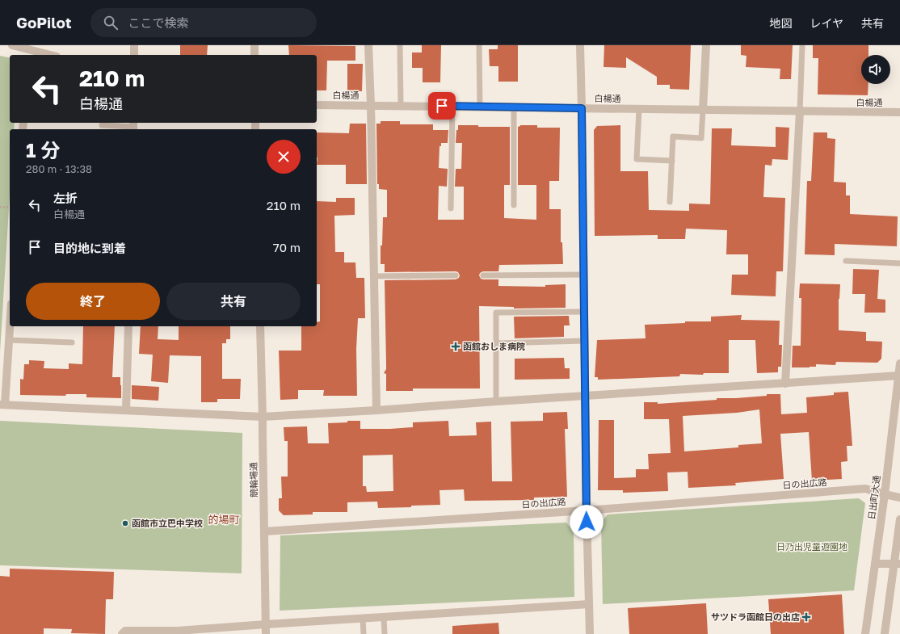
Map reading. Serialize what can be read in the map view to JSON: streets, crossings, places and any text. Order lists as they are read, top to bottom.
{
  "streets": {
    "street": [
      "白楊通",
      "競輪場通",
      "日の出広路",
      "日出町大通"
    ]
  },
  "crossings": [
    ["競輪場通", "日の出広路"],
    ["日の出広路", "日出町大通"]
  ],
  "districts": ["的場町"],
  "parks": ["日乃出児童遊園地"],
  "places": {
    "health": ["函館おしま病院", "サツドラ函館日の出店"],
    "other": ["函館市立巴中学校"]
  },
  "page": {
    "header": "GoPilot",
    "search": "ここで検索",
    "nav": ["地図", "レイヤ", "共有"],
    "turn": ["210 m", "白楊通"],
    "heading": ["1 分", "280 m · 13:38"],
    "list": [
      {
        "name": "左折",
        "note": "白楊通",
        "value": "210 m"
      },
      {
        "name": "目的地に到着",
        "value": "70 m"
      }
    ],
    "buttons": ["終了", "共有"]
  }
}
